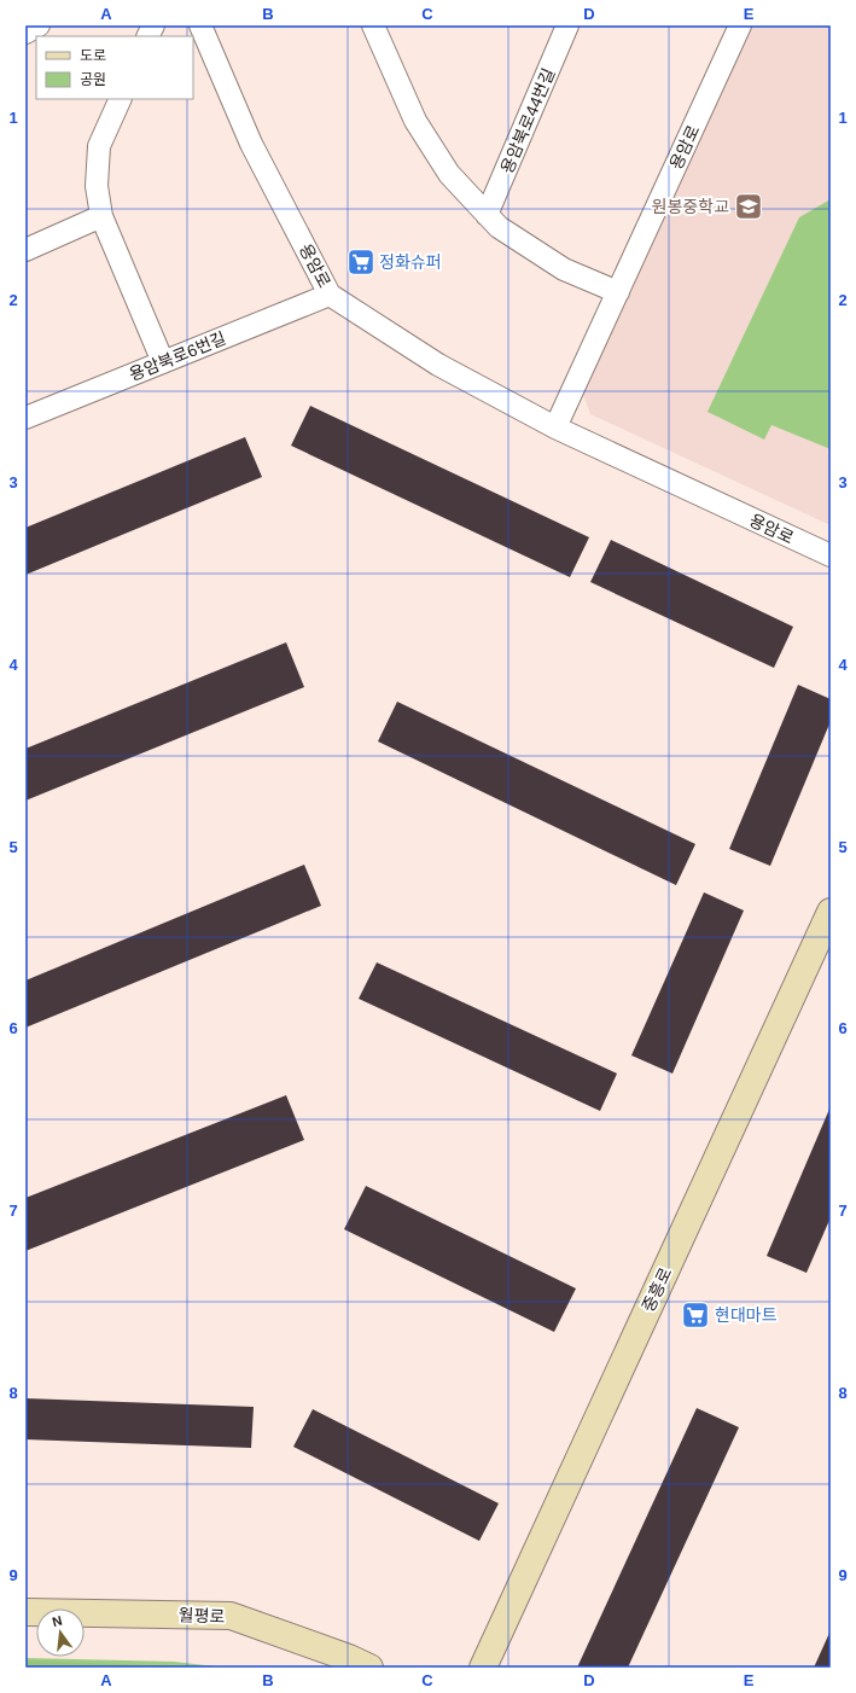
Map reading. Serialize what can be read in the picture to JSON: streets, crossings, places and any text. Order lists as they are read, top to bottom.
{
  "streets": {
    "street": [
      "용암북로44번길",
      "용암로",
      "용암북로6번길",
      "중흥로",
      "월평로"
    ]
  },
  "crossings": [
    ["용암로", "용암북로6번길"]
  ],
  "places": {
    "school or university": ["원봉중학교"],
    "supermarket": ["정화슈퍼", "현대마트"]
  },
  "legend": ["도로", "공원"],
  "north": "top",
  "grid": {
    "columns": [
      "A",
      "B",
      "C",
      "D",
      "E"
    ],
    "rows": [
      "1",
      "2",
      "3",
      "4",
      "5",
      "6",
      "7",
      "8",
      "9"
    ]
  }
}
